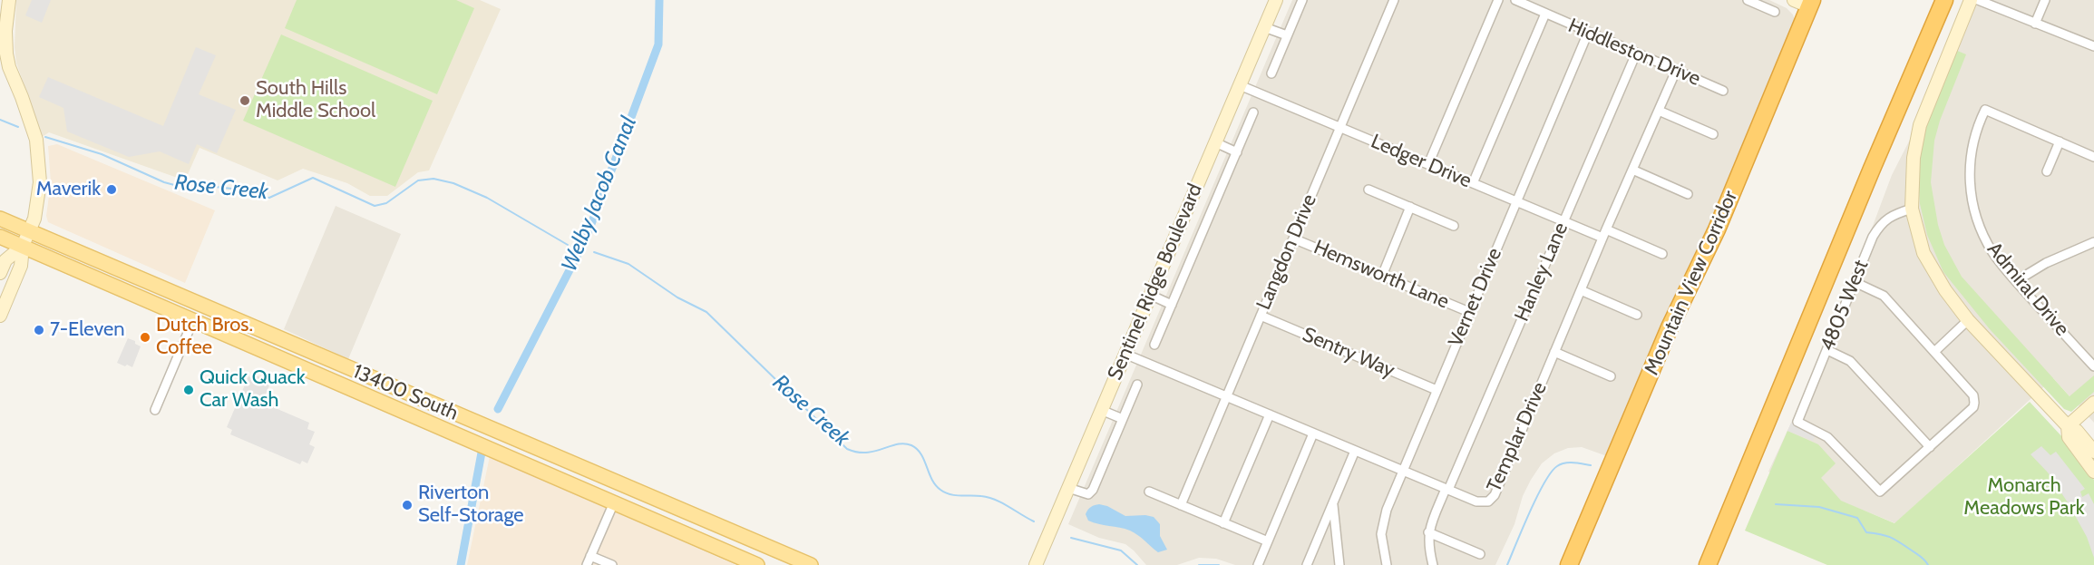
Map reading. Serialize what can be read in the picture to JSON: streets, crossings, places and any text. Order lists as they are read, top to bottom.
{
  "streets": {
    "highway": ["Mountain View Corridor"],
    "main road": ["13400 South"],
    "street": [
      "Hiddleston Drive",
      "Ledger Drive",
      "Langdon Drive",
      "Hanley Lane",
      "Hemsworth Lane",
      "Sentinel Ridge Boulevard",
      "Admiral Drive",
      "Vernet Drive",
      "4805 West",
      "Sentry Way",
      "Templar Drive"
    ]
  },
  "crossings": [
    ["Hiddleston Drive", "Hanley Lane"],
    ["Hiddleston Drive", "Vernet Drive"],
    ["Hiddleston Drive", "Templar Drive"],
    ["Ledger Drive", "Langdon Drive"],
    ["Ledger Drive", "Hanley Lane"],
    ["Ledger Drive", "Sentinel Ridge Boulevard"],
    ["Ledger Drive", "Vernet Drive"],
    ["Ledger Drive", "Templar Drive"],
    ["Langdon Drive", "Hemsworth Lane"],
    ["Langdon Drive", "Sentry Way"],
    ["Langdon Drive", "Templar Drive"],
    ["Hanley Lane", "Templar Drive"],
    ["Hemsworth Lane", "Vernet Drive"],
    ["Sentinel Ridge Boulevard", "Templar Drive"],
    ["Vernet Drive", "Sentry Way"],
    ["Vernet Drive", "Templar Drive"]
  ],
  "water": ["Rose Creek", "Welby Jacob Canal"],
  "parks": ["Monarch Meadows Park"],
  "places": [
    "South Hills Middle School",
    "Maverik",
    "7-Eleven",
    "Dutch Bros. Coffee",
    "Quick Quack Car Wash",
    "Riverton Self-Storage"
  ]
}
